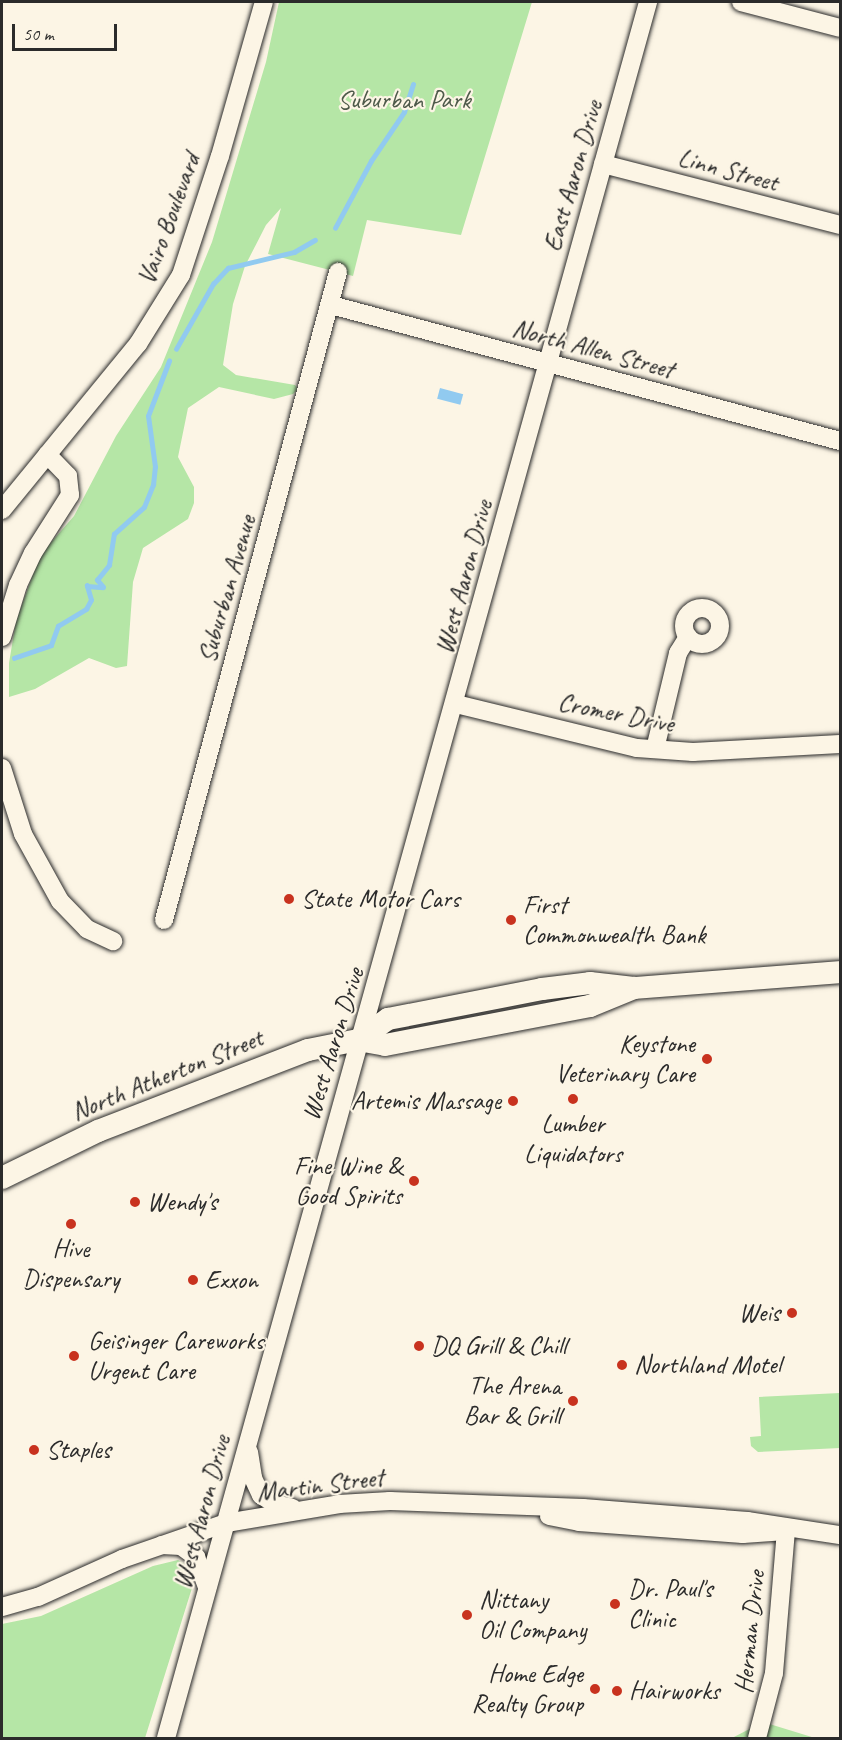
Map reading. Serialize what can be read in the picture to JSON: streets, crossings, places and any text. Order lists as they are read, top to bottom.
{
  "streets": {
    "main road": ["North Atherton Street"],
    "street": [
      "Linn Street",
      "East Aaron Drive",
      "Vairo Boulevard",
      "North Allen Street",
      "West Aaron Drive",
      "Suburban Avenue",
      "Cromer Drive",
      "Martin Street",
      "Herman Drive"
    ]
  },
  "crossings": [
    ["Linn Street", "East Aaron Drive"],
    ["East Aaron Drive", "North Allen Street"],
    ["East Aaron Drive", "West Aaron Drive"],
    ["North Allen Street", "West Aaron Drive"],
    ["North Allen Street", "Suburban Avenue"],
    ["West Aaron Drive", "Cromer Drive"],
    ["West Aaron Drive", "North Atherton Street"],
    ["West Aaron Drive", "Martin Street"],
    ["Martin Street", "Herman Drive"]
  ],
  "parks": ["Suburban Park"],
  "places": [
    "State Motor Cars",
    "First Commonwealth Bank",
    "Keystone Veterinary Care",
    "Lumber Liquidators",
    "Artemis Massage",
    "Fine Wine & Good Spirits",
    "Wendy's",
    "Hive Dispensary",
    "Exxon",
    "Weis",
    "DQ Grill & Chill",
    "Geisinger Careworks Urgent Care",
    "Northland Motel",
    "The Arena Bar & Grill",
    "Staples",
    "Dr. Paul's Clinic",
    "Nittany Oil Company",
    "Home Edge Realty Group",
    "Hairworks"
  ],
  "scale_bar": "50 m"
}
